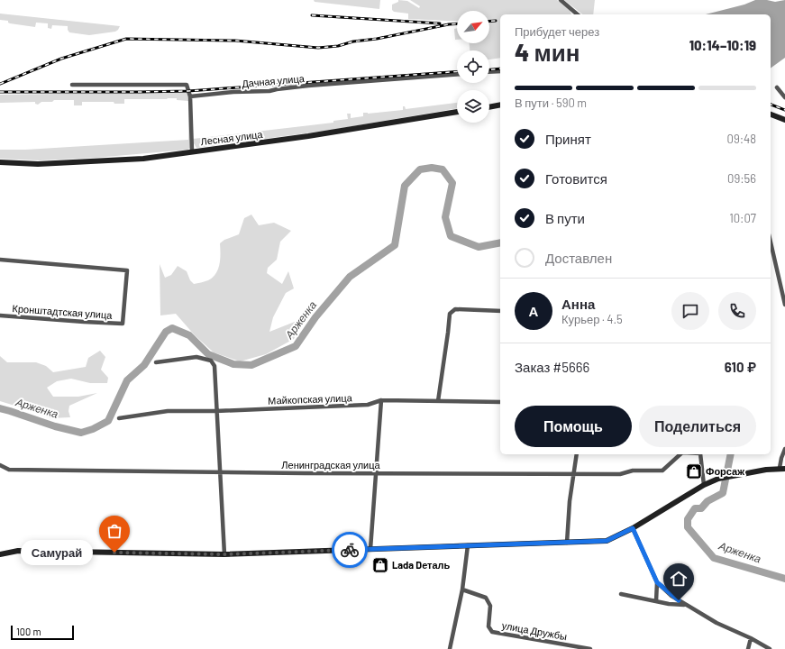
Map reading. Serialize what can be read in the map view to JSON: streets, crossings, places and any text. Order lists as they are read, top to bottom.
{
  "streets": {
    "main road": ["Лесная улица"],
    "street": [
      "Дачная улица",
      "Кронштадтская улица",
      "Майкопская улица",
      "Ленинградская улица",
      "улица Дружбы"
    ]
  },
  "water": ["Арженка"],
  "places": {
    "shop": ["Форсаж", "Lada Dеталь"],
    "other": ["Самурай"]
  },
  "scale_bar": "100 m",
  "north": "top right",
  "page": {
    "heading": ["4 мин", "Прибудет через", "10:14–10:19"],
    "panel": [
      "Анна",
      "Курьер · 4.5",
      "Заказ #5666",
      "610 ₽"
    ],
    "bar": "В пути · 590 m",
    "list": [
      ["Принят", "09:48"],
      ["Готовится", "09:56"],
      ["В пути", "10:07"],
      "Доставлен"
    ],
    "round": "А",
    "buttons": ["Помощь", "Поделиться"],
    "bubble": "Самурай",
    "scale": "100 m"
  }
}
